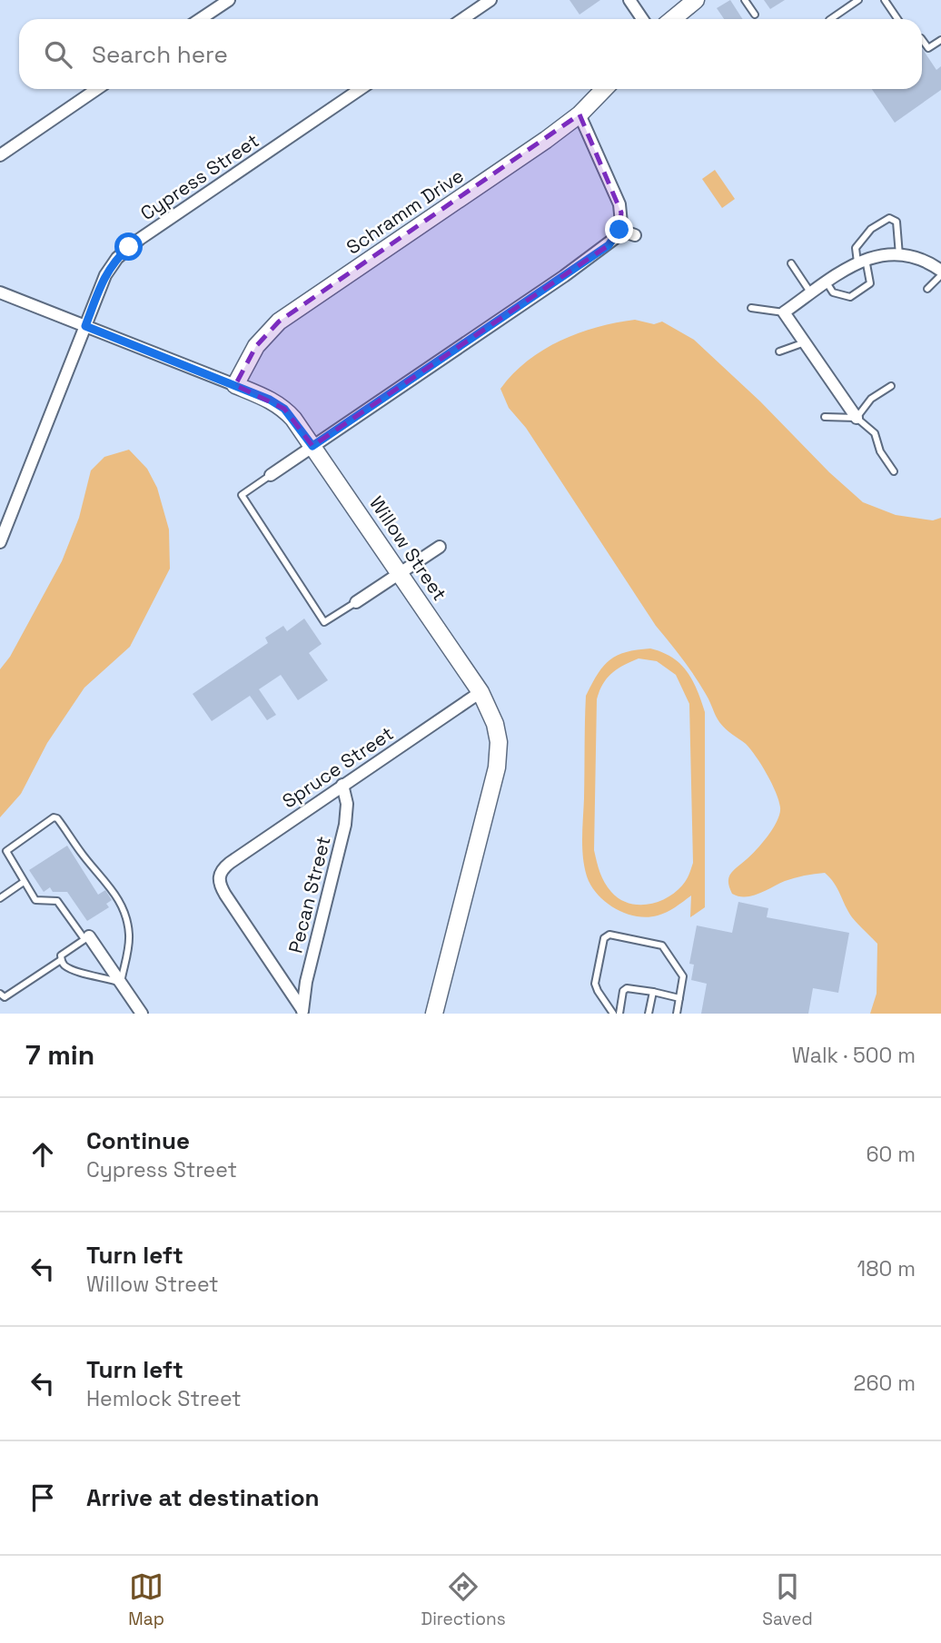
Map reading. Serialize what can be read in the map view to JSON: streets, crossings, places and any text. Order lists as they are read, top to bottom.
{
  "streets": {
    "street": [
      "Cypress Street",
      "Schramm Drive",
      "Willow Street",
      "Spruce Street",
      "Pecan Street"
    ]
  },
  "crossings": [
    ["Cypress Street", "Willow Street"],
    ["Schramm Drive", "Willow Street"],
    ["Willow Street", "Spruce Street"],
    ["Spruce Street", "Pecan Street"]
  ],
  "page": {
    "search": "Search here",
    "heading": ["7 min", "Walk · 500 m"],
    "list": [
      ["Continue", "Cypress Street", "60 m"],
      ["Turn left", "Willow Street", "180 m"],
      ["Turn left", "Hemlock Street", "260 m"],
      "Arrive at destination"
    ],
    "nav": ["Map", "Directions", "Saved"]
  }
}
